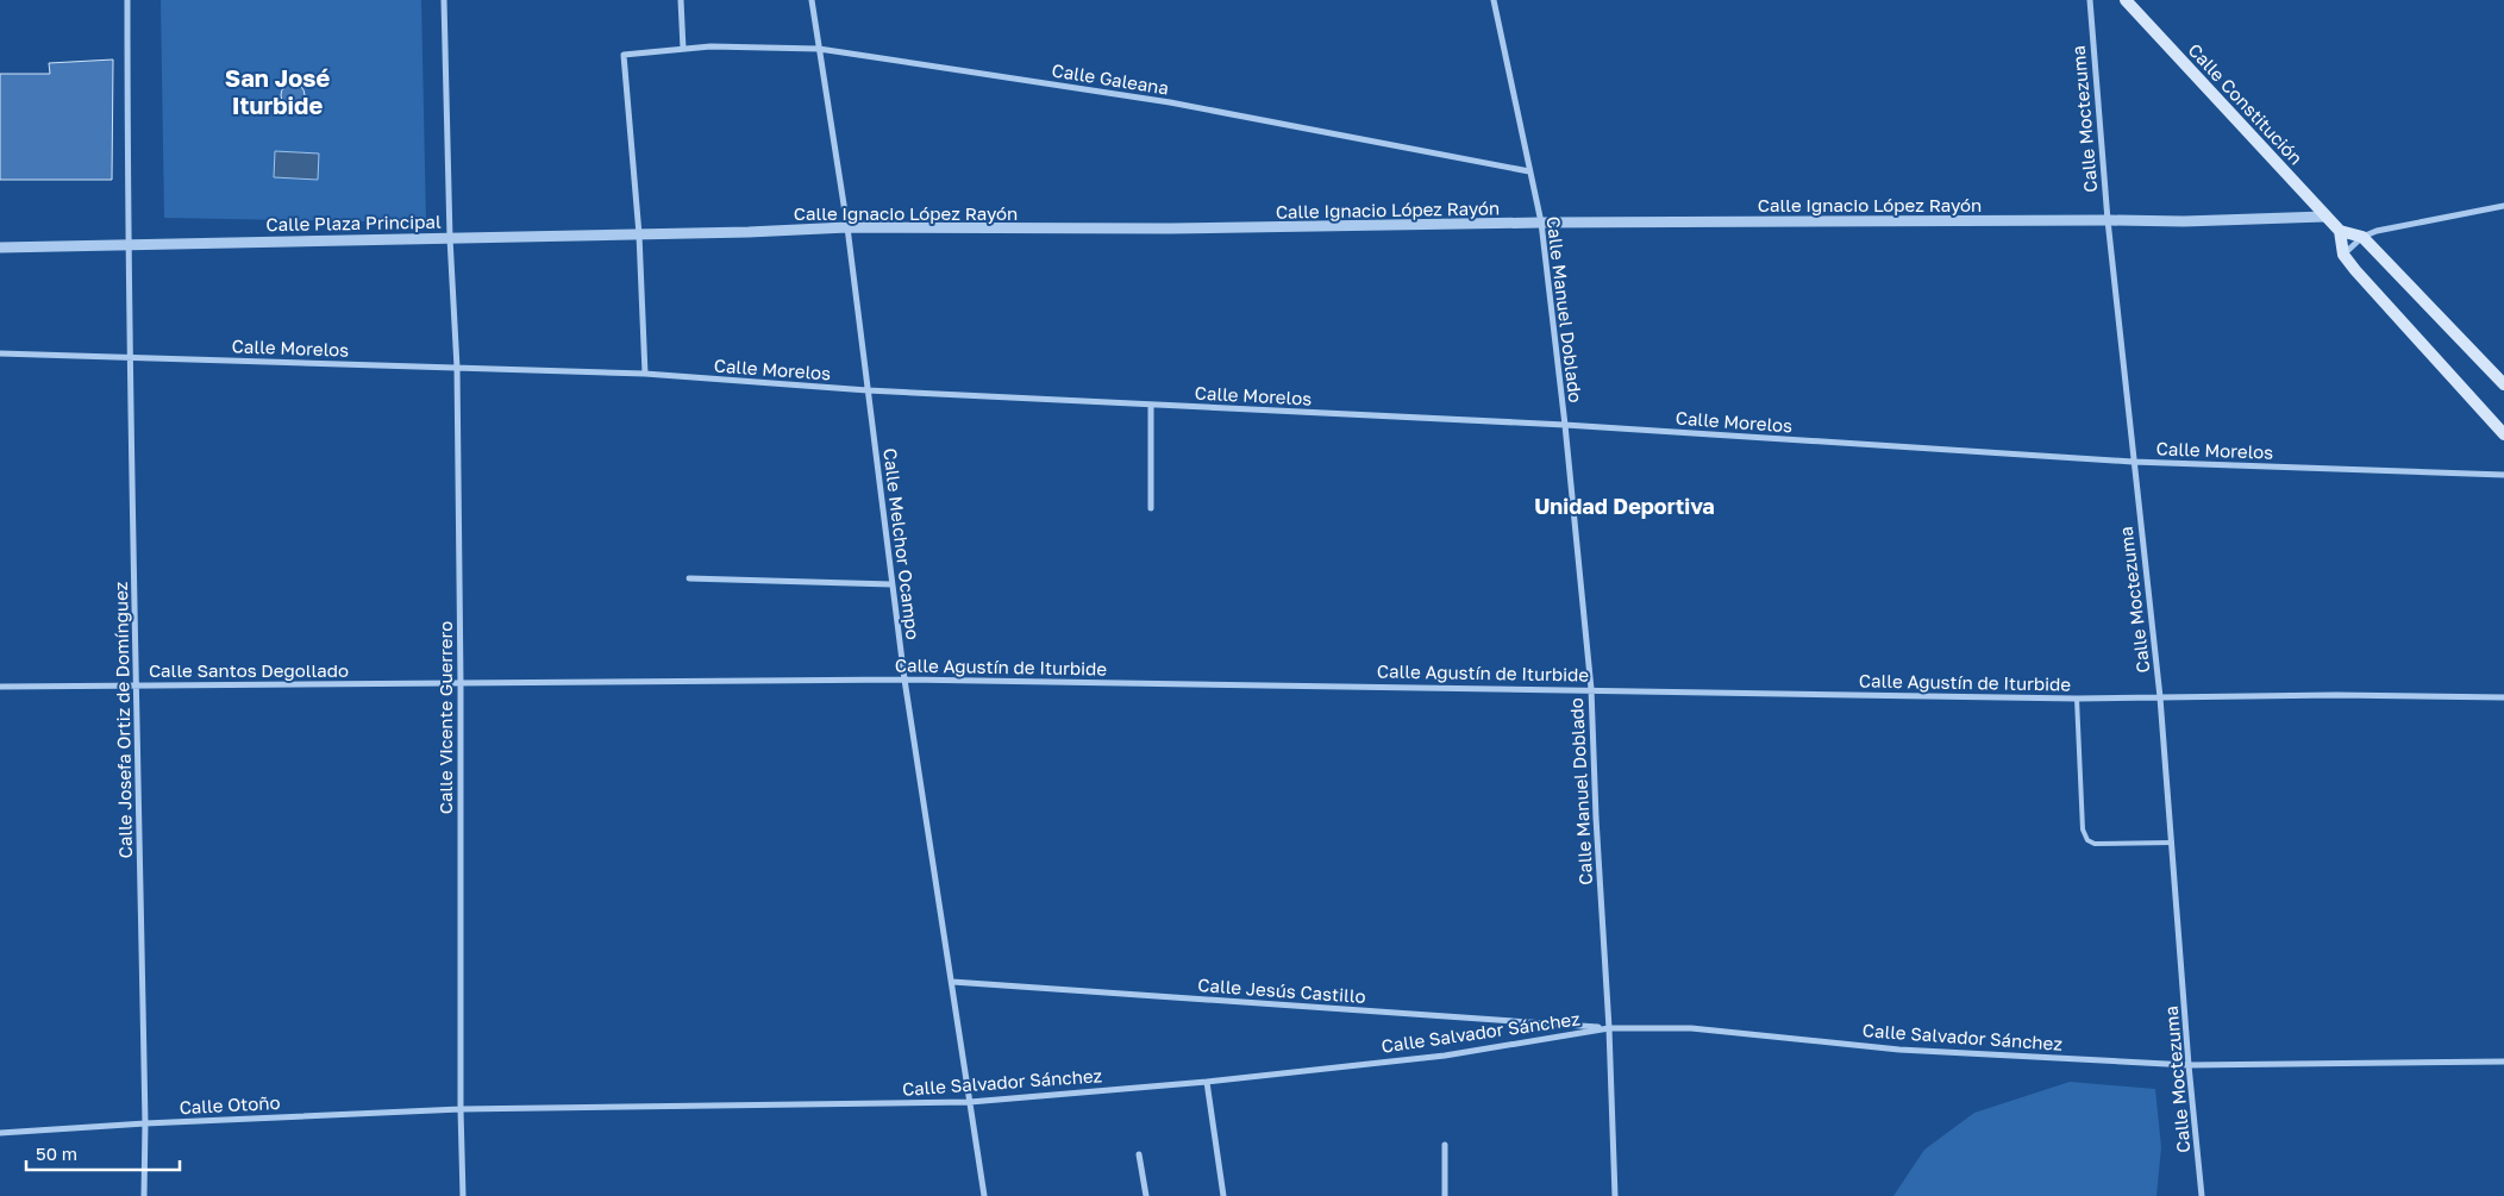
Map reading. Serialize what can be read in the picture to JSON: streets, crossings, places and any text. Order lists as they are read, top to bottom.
{
  "streets": {
    "main road": ["Calle Constitución"],
    "street": [
      "Calle Galeana",
      "Calle Moctezuma",
      "Calle Ignacio López Rayón",
      "Calle Plaza Principal",
      "Calle Manuel Doblado",
      "Calle Morelos",
      "Calle Melchor Ocampo",
      "Calle Agustín de Iturbide",
      "Calle Santos Degollado",
      "Calle Vicente Guerrero",
      "Calle Josefa Ortiz de Domínguez",
      "Calle Jesús Castillo",
      "Calle Salvador Sánchez",
      "Calle Otoño"
    ]
  },
  "crossings": [
    ["Calle Galeana", "Calle Ignacio López Rayón"],
    ["Calle Galeana", "Calle Manuel Doblado"],
    ["Calle Galeana", "Calle Melchor Ocampo"],
    ["Calle Constitución", "Calle Ignacio López Rayón"],
    ["Calle Moctezuma", "Calle Ignacio López Rayón"],
    ["Calle Moctezuma", "Calle Morelos"],
    ["Calle Moctezuma", "Calle Agustín de Iturbide"],
    ["Calle Moctezuma", "Calle Salvador Sánchez"],
    ["Calle Ignacio López Rayón", "Calle Plaza Principal"],
    ["Calle Ignacio López Rayón", "Calle Manuel Doblado"],
    ["Calle Ignacio López Rayón", "Calle Melchor Ocampo"],
    ["Calle Ignacio López Rayón", "Calle Vicente Guerrero"],
    ["Calle Plaza Principal", "Calle Vicente Guerrero"],
    ["Calle Plaza Principal", "Calle Josefa Ortiz de Domínguez"],
    ["Calle Manuel Doblado", "Calle Morelos"],
    ["Calle Manuel Doblado", "Calle Agustín de Iturbide"],
    ["Calle Manuel Doblado", "Calle Jesús Castillo"],
    ["Calle Manuel Doblado", "Calle Salvador Sánchez"],
    ["Calle Morelos", "Calle Melchor Ocampo"],
    ["Calle Morelos", "Calle Vicente Guerrero"],
    ["Calle Morelos", "Calle Josefa Ortiz de Domínguez"],
    ["Calle Melchor Ocampo", "Calle Agustín de Iturbide"],
    ["Calle Melchor Ocampo", "Calle Jesús Castillo"],
    ["Calle Melchor Ocampo", "Calle Salvador Sánchez"],
    ["Calle Agustín de Iturbide", "Calle Santos Degollado"],
    ["Calle Agustín de Iturbide", "Calle Vicente Guerrero"],
    ["Calle Santos Degollado", "Calle Vicente Guerrero"],
    ["Calle Santos Degollado", "Calle Josefa Ortiz de Domínguez"],
    ["Calle Vicente Guerrero", "Calle Salvador Sánchez"],
    ["Calle Vicente Guerrero", "Calle Otoño"],
    ["Calle Josefa Ortiz de Domínguez", "Calle Otoño"],
    ["Calle Jesús Castillo", "Calle Salvador Sánchez"],
    ["Calle Salvador Sánchez", "Calle Otoño"]
  ],
  "districts": ["San José Iturbide", "Unidad Deportiva"],
  "scale_bar": "50 m"
}
